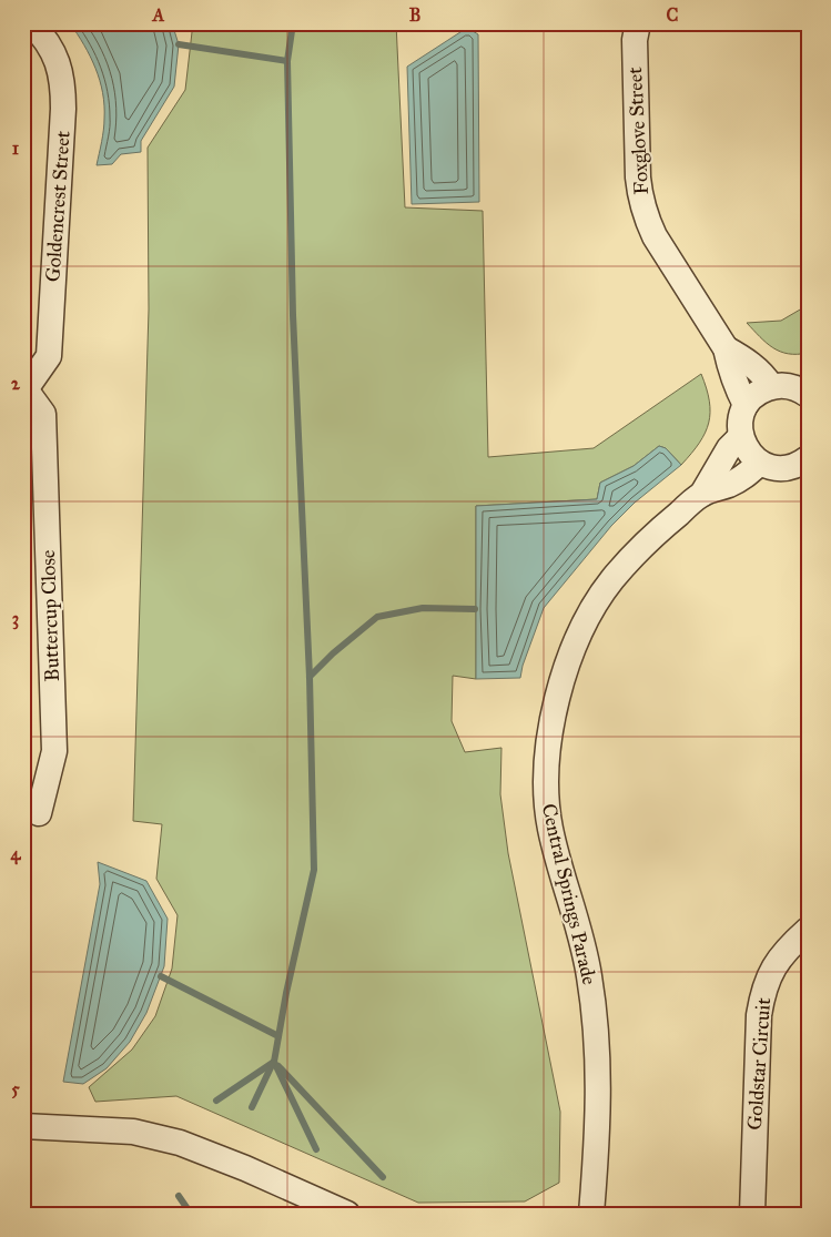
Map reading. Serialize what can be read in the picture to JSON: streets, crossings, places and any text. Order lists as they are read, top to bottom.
{
  "streets": {
    "street": [
      "Foxglove Street",
      "Goldencrest Street",
      "Buttercup Close",
      "Central Springs Parade",
      "Goldstar Circuit"
    ]
  },
  "crossings": [
    ["Goldencrest Street", "Buttercup Close"]
  ],
  "grid": {
    "columns": ["A", "B", "C"],
    "rows": [
      "1",
      "2",
      "3",
      "4",
      "5"
    ]
  }
}
